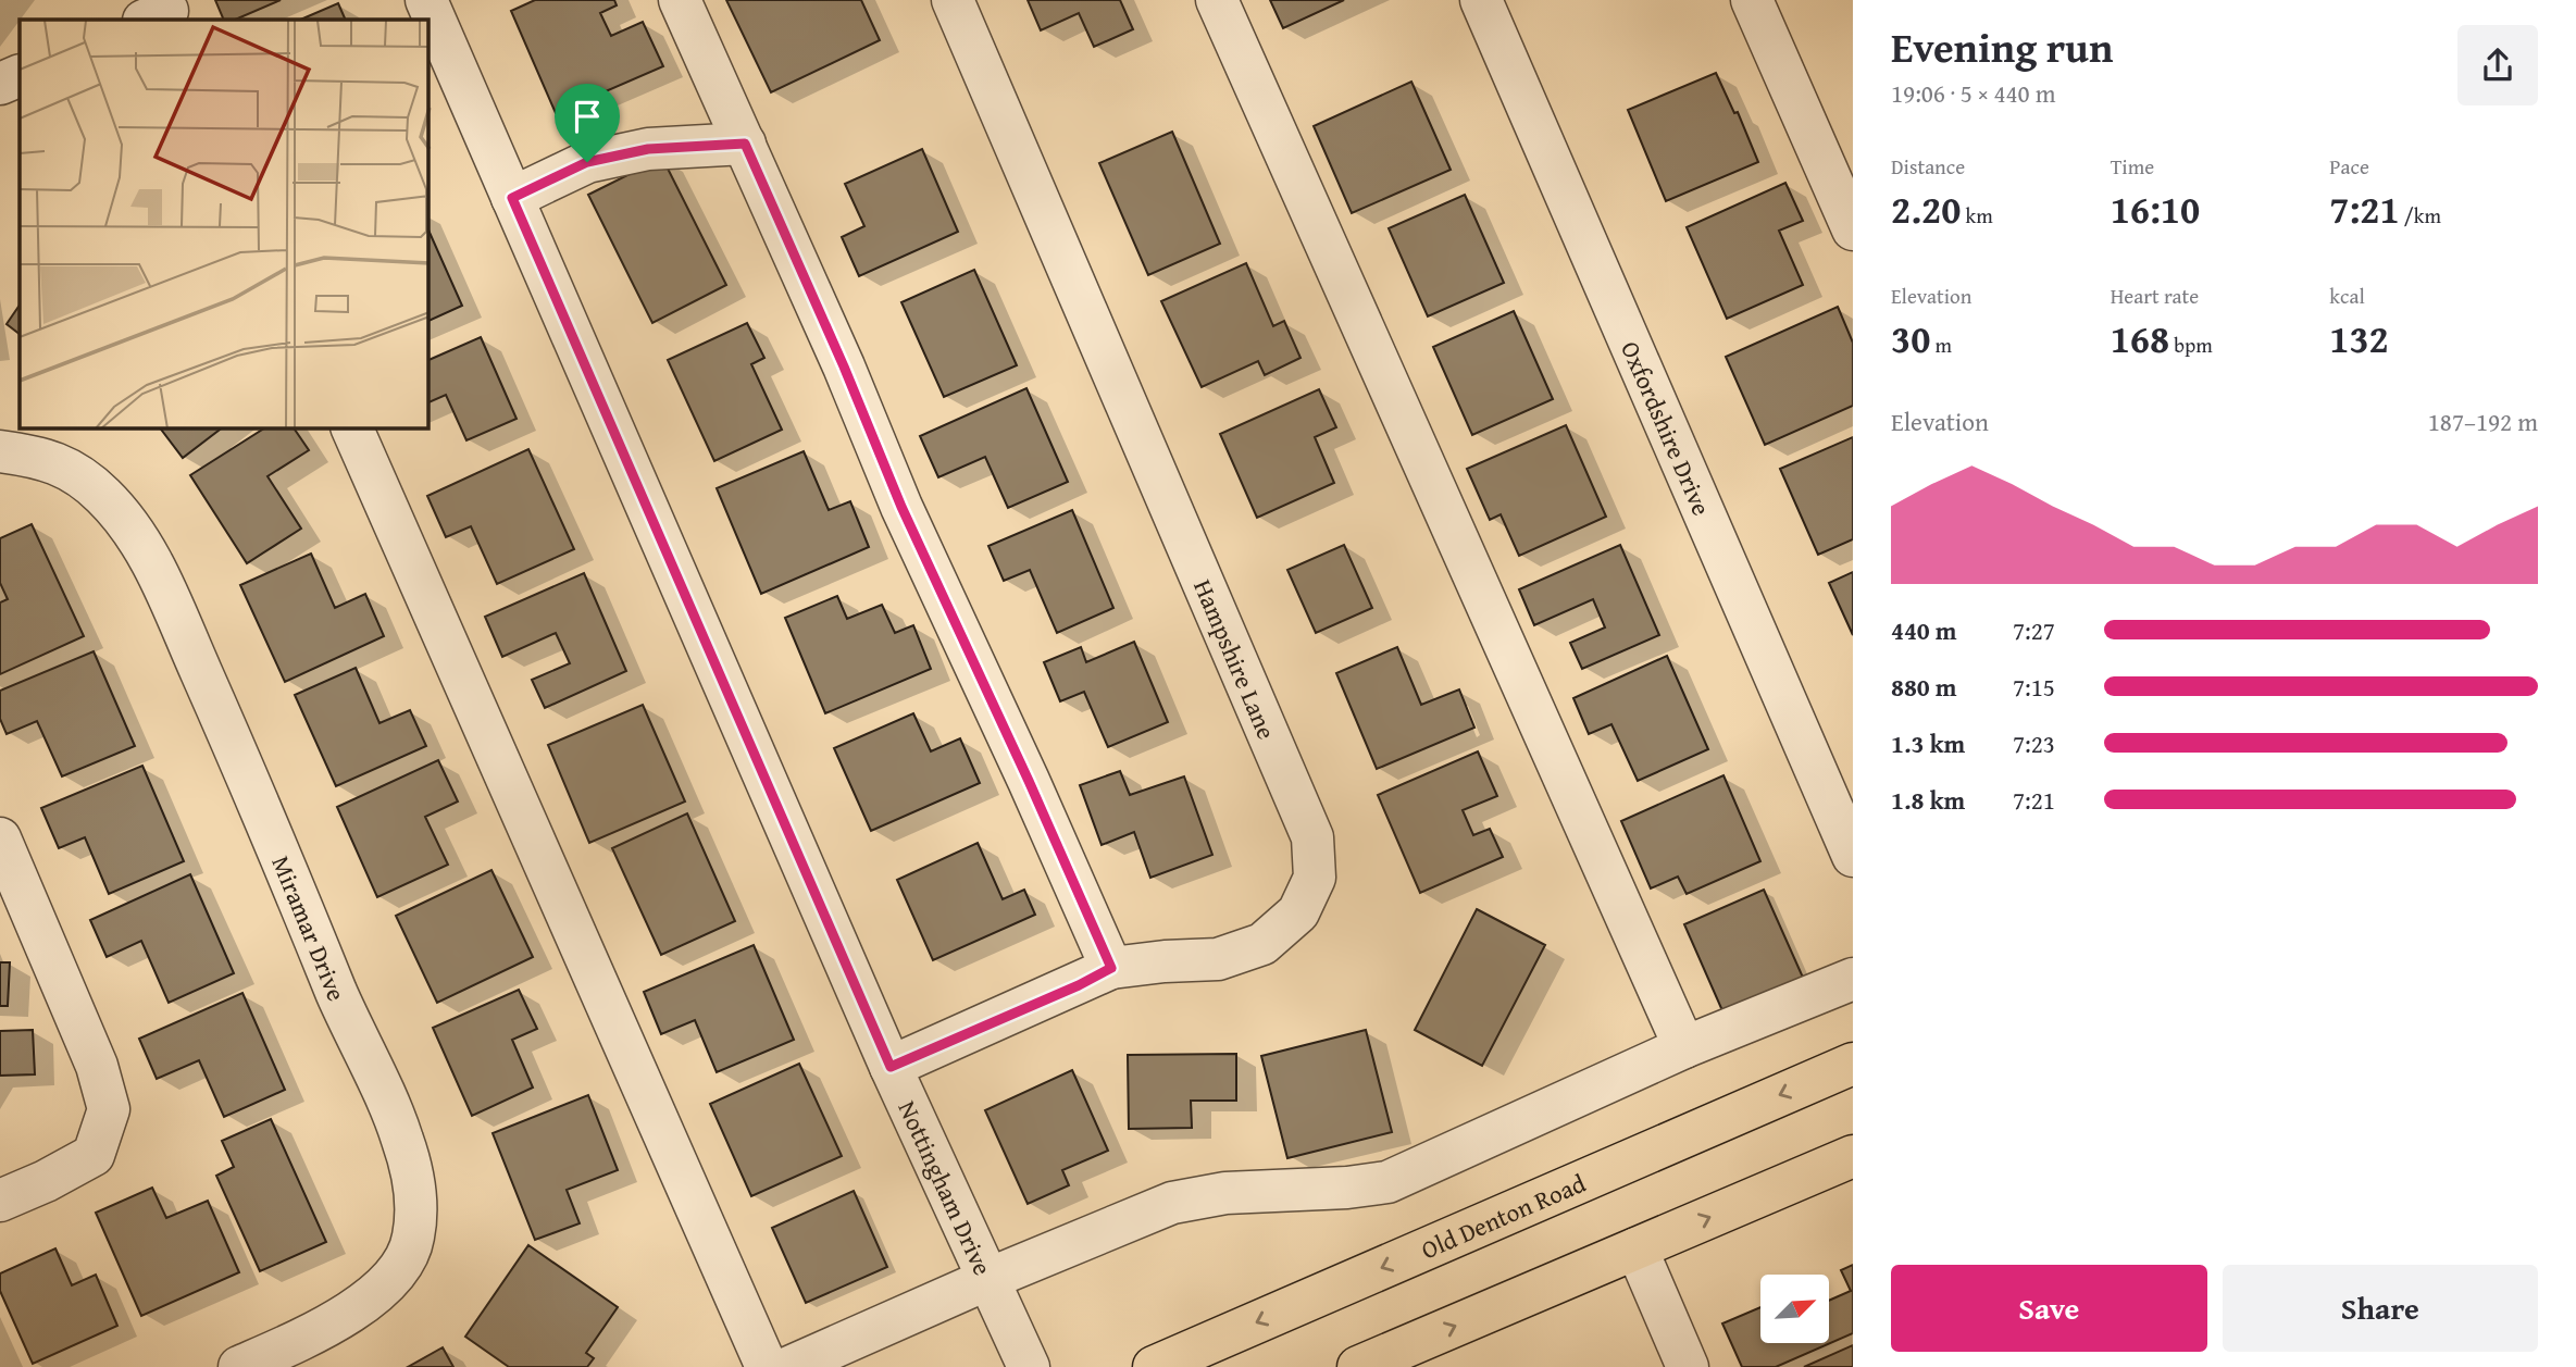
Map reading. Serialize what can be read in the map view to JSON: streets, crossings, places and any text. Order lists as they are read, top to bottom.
{
  "streets": {
    "main road": ["Old Denton Road"],
    "street": [
      "Oxfordshire Drive",
      "Hampshire Lane",
      "Miramar Drive",
      "Nottingham Drive"
    ]
  },
  "crossings": [
    ["Hampshire Lane", "Nottingham Drive"]
  ],
  "north": "top right",
  "page": {
    "heading": ["Evening run", "19:06 · 5 × 440 m"],
    "stats": [
      ["Distance", "2.20 km"],
      ["Time", "16:10"],
      ["Pace", "7:21 /km"],
      ["Elevation", "30 m"],
      ["Heart rate", "168 bpm"],
      ["kcal", "132"]
    ],
    "chart": ["Elevation", "187–192 m"],
    "list": [
      {
        "name": "440 m",
        "note": "7:27"
      },
      {
        "name": "880 m",
        "note": "7:15"
      },
      {
        "name": "1.3 km",
        "note": "7:23"
      },
      {
        "name": "1.8 km",
        "note": "7:21"
      }
    ],
    "buttons": ["Save", "Share"]
  }
}
